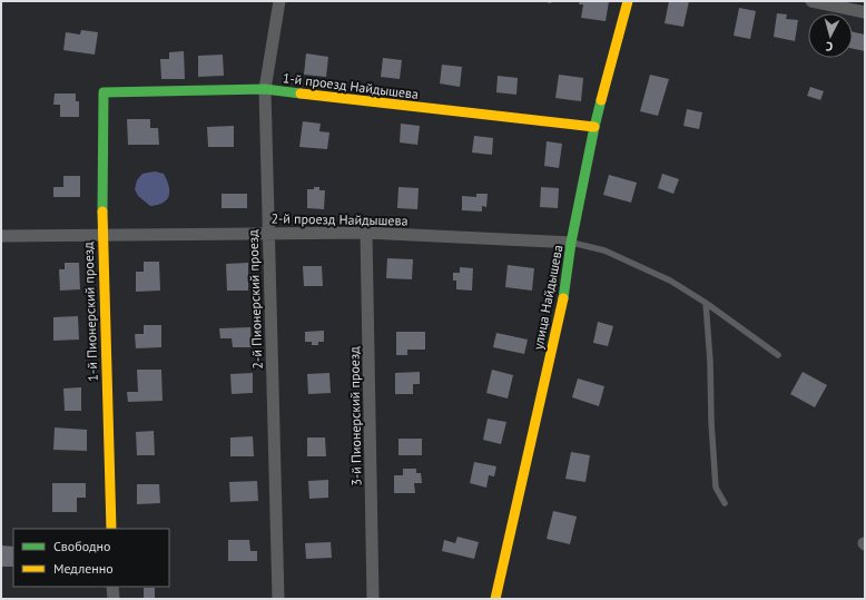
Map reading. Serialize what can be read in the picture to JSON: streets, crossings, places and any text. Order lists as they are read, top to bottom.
{
  "streets": {
    "street": [
      "1-й проезд Найдышева",
      "2-й проезд Найдышева",
      "улица Найдышева",
      "2-й Пионерский проезд",
      "1-й Пионерский проезд",
      "3-й Пионерский проезд"
    ]
  },
  "crossings": [
    ["1-й проезд Найдышева", "улица Найдышева"],
    ["1-й проезд Найдышева", "2-й Пионерский проезд"],
    ["1-й проезд Найдышева", "1-й Пионерский проезд"],
    ["2-й проезд Найдышева", "улица Найдышева"],
    ["2-й проезд Найдышева", "2-й Пионерский проезд"],
    ["2-й проезд Найдышева", "1-й Пионерский проезд"],
    ["2-й проезд Найдышева", "3-й Пионерский проезд"]
  ],
  "legend": ["Свободно", "Медленно"],
  "north": "bottom"
}
